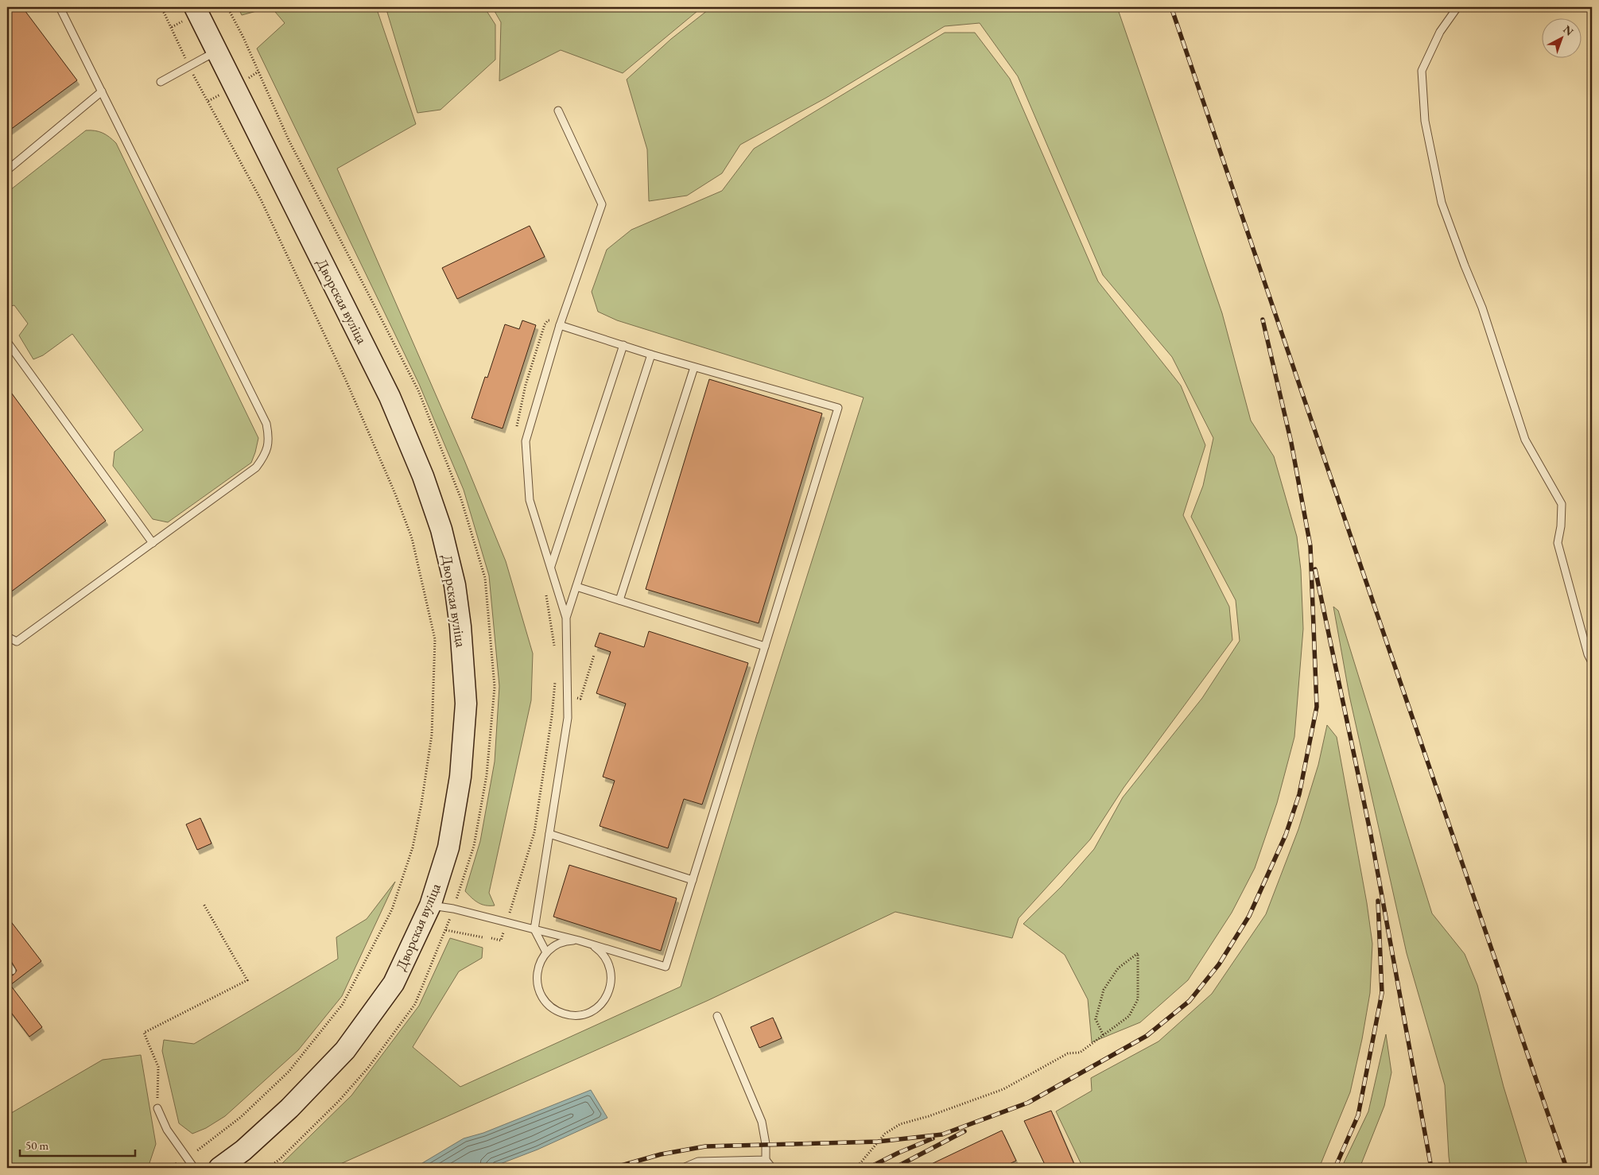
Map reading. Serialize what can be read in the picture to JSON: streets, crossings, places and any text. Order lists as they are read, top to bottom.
{
  "streets": {
    "street": ["Дворская вуліца"]
  },
  "scale_bar": "50 m",
  "north": "top right"
}
